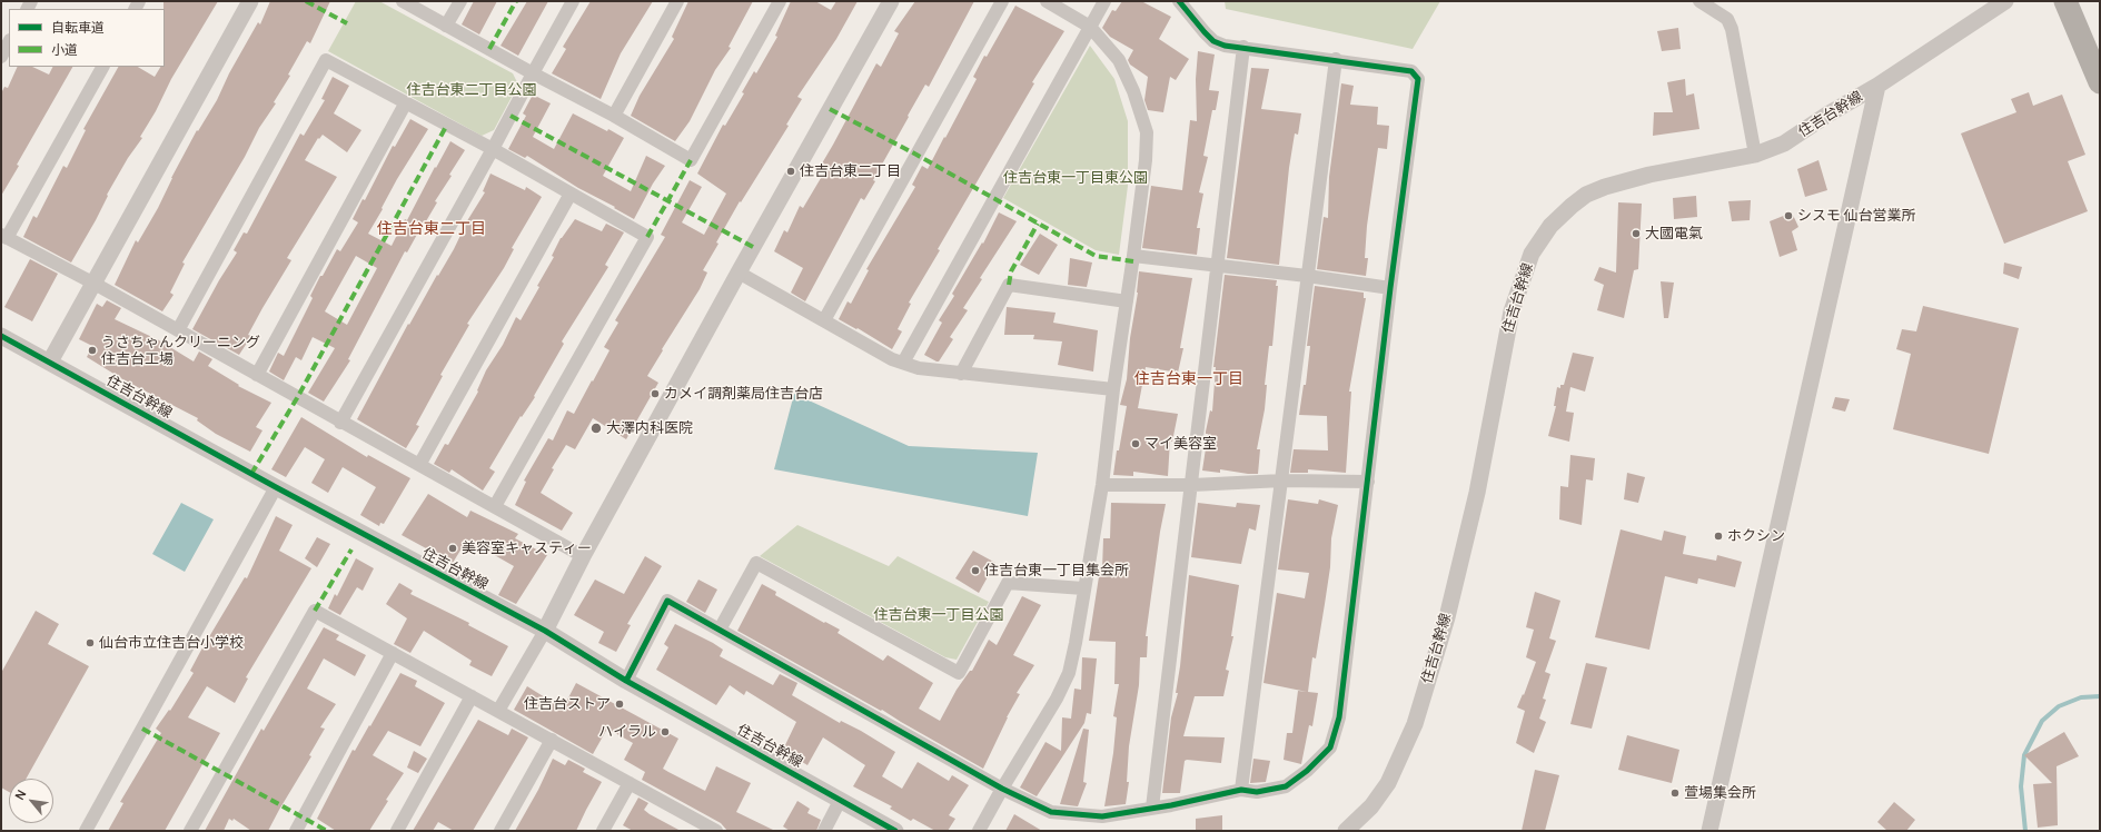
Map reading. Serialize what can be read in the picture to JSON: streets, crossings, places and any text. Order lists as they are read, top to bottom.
{
  "streets": {
    "street": ["住吉台幹線"]
  },
  "districts": ["住吉台東二丁目", "住吉台東一丁目"],
  "parks": ["住吉台東二丁目公園", "住吉台東一丁目東公園", "住吉台東一丁目公園"],
  "places": [
    "住吉台東二丁目",
    "シスモ 仙台営業所",
    "大國電氣",
    "うさちゃんクリーニング 住吉台工場",
    "カメイ調剤薬局住吉台店",
    "大澤内科医院",
    "マイ美容室",
    "ホクシン",
    "美容室キャスティー",
    "住吉台東一丁目集会所",
    "仙台市立住吉台小学校",
    "住吉台ストア",
    "ハイラル",
    "萱場集会所"
  ],
  "legend": ["自転車道", "小道"],
  "north": "top left"
}
